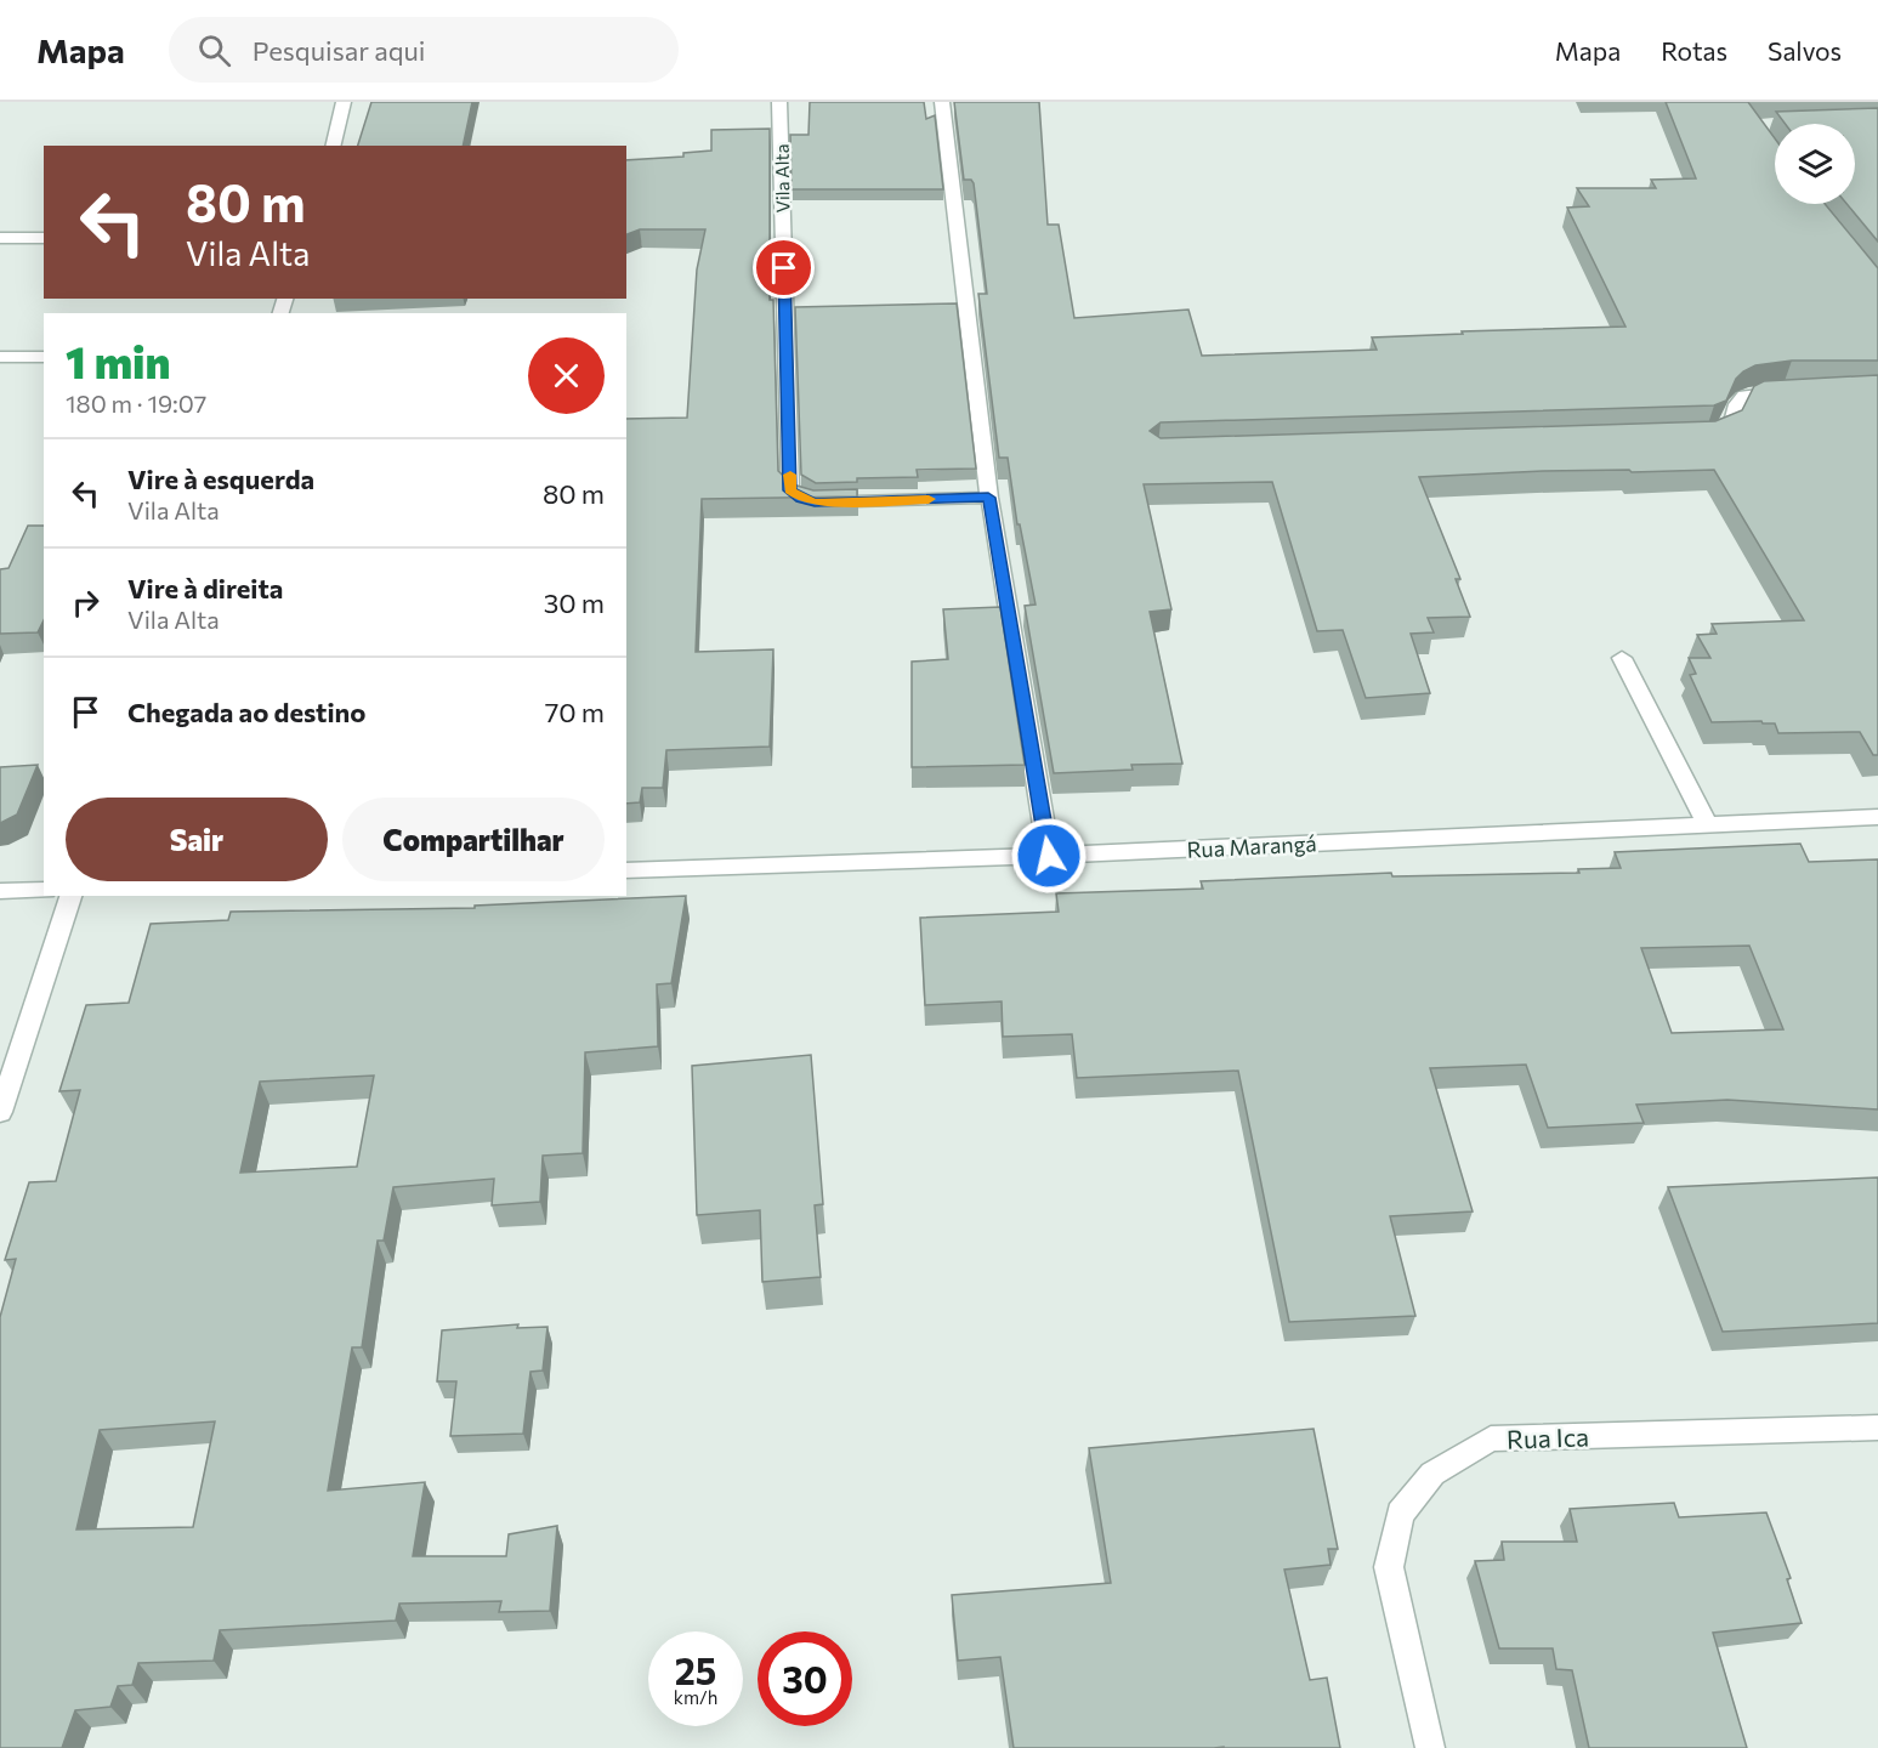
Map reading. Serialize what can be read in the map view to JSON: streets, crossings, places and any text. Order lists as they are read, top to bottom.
{
  "streets": {
    "street": ["Vila Alta", "Rua Marangá", "Rua Ica"]
  },
  "page": {
    "header": "Mapa",
    "search": "Pesquisar aqui",
    "nav": ["Mapa", "Rotas", "Salvos"],
    "turn": ["80 m", "Vila Alta"],
    "heading": ["1 min", "180 m · 19:07"],
    "list": [
      {
        "name": "Vire à esquerda",
        "note": "Vila Alta",
        "value": "80 m"
      },
      {
        "name": "Vire à direita",
        "note": "Vila Alta",
        "value": "30 m"
      },
      {
        "name": "Chegada ao destino",
        "value": "70 m"
      }
    ],
    "buttons": ["Sair", "Compartilhar"],
    "speed": "25 km/h",
    "limit": "30"
  }
}
